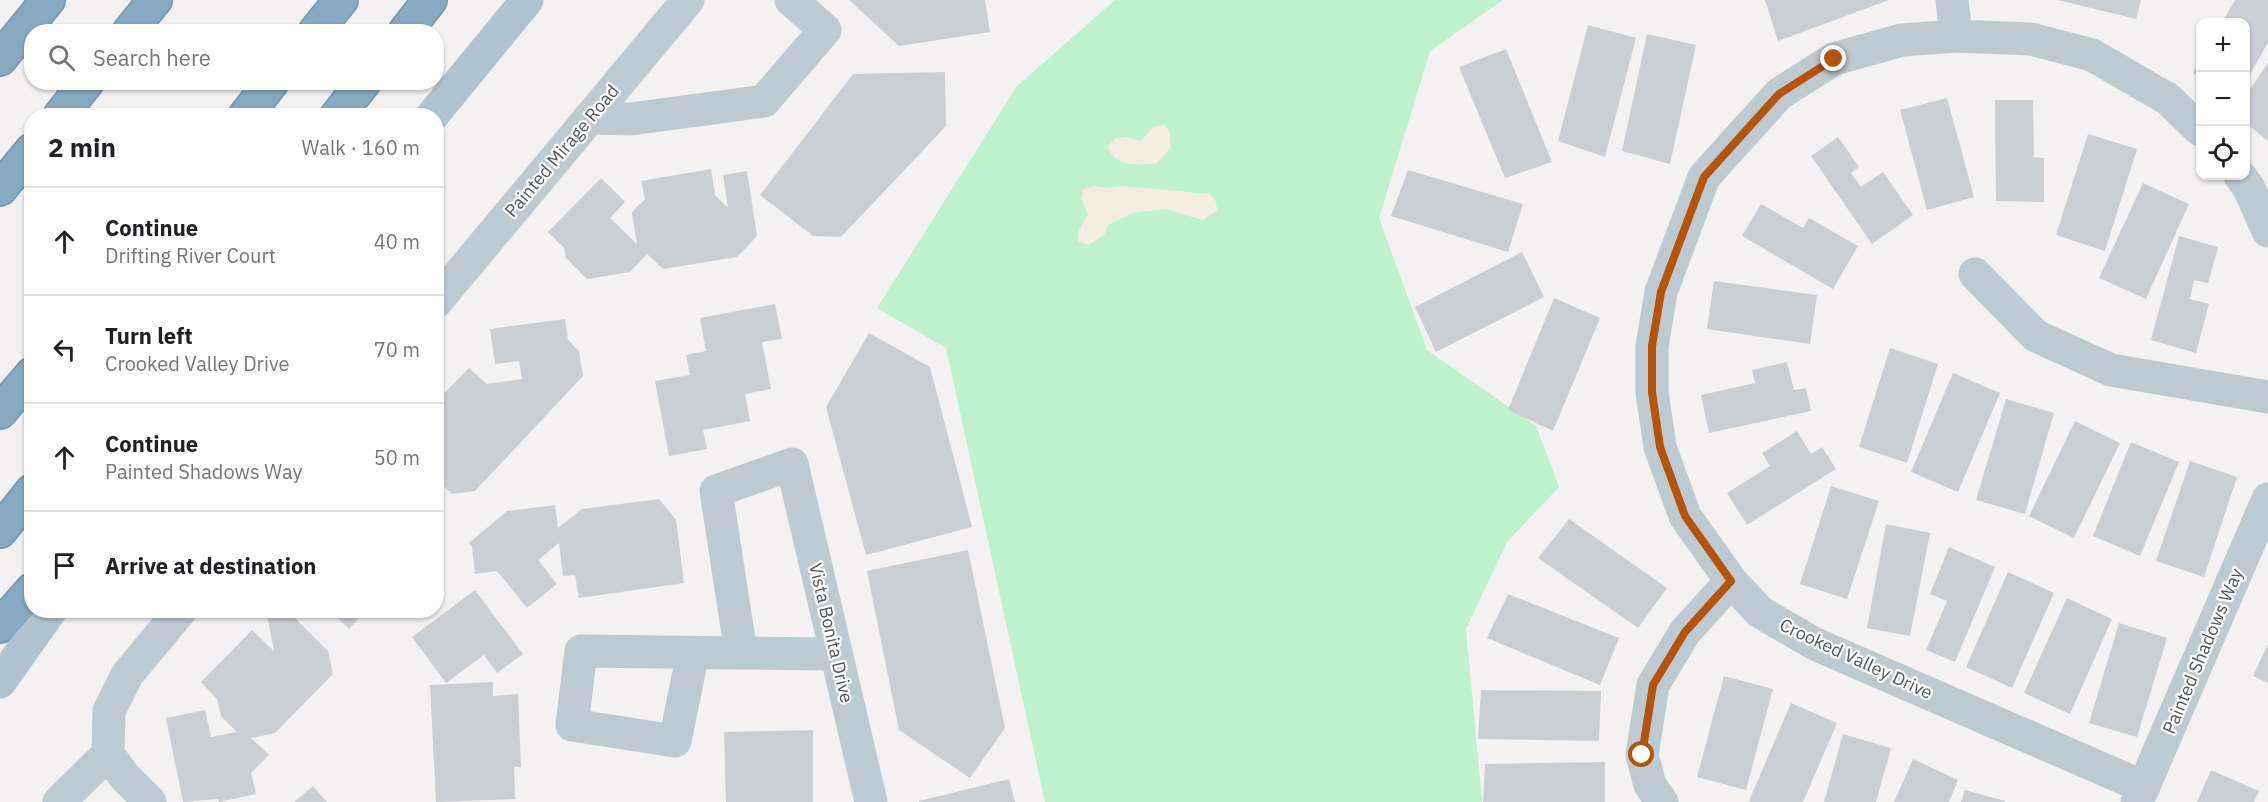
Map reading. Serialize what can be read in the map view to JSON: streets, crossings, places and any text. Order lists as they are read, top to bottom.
{
  "streets": {
    "street": [
      "Painted Mirage Road",
      "Vista Bonita Drive",
      "Painted Shadows Way",
      "Crooked Valley Drive"
    ]
  },
  "crossings": [
    ["Painted Shadows Way", "Crooked Valley Drive"]
  ],
  "page": {
    "map_buttons": ["+", "−"],
    "search": "Search here",
    "heading": ["2 min", "Walk · 160 m"],
    "list": [
      ["Continue", "Drifting River Court", "40 m"],
      ["Turn left", "Crooked Valley Drive", "70 m"],
      ["Continue", "Painted Shadows Way", "50 m"],
      "Arrive at destination"
    ]
  }
}
